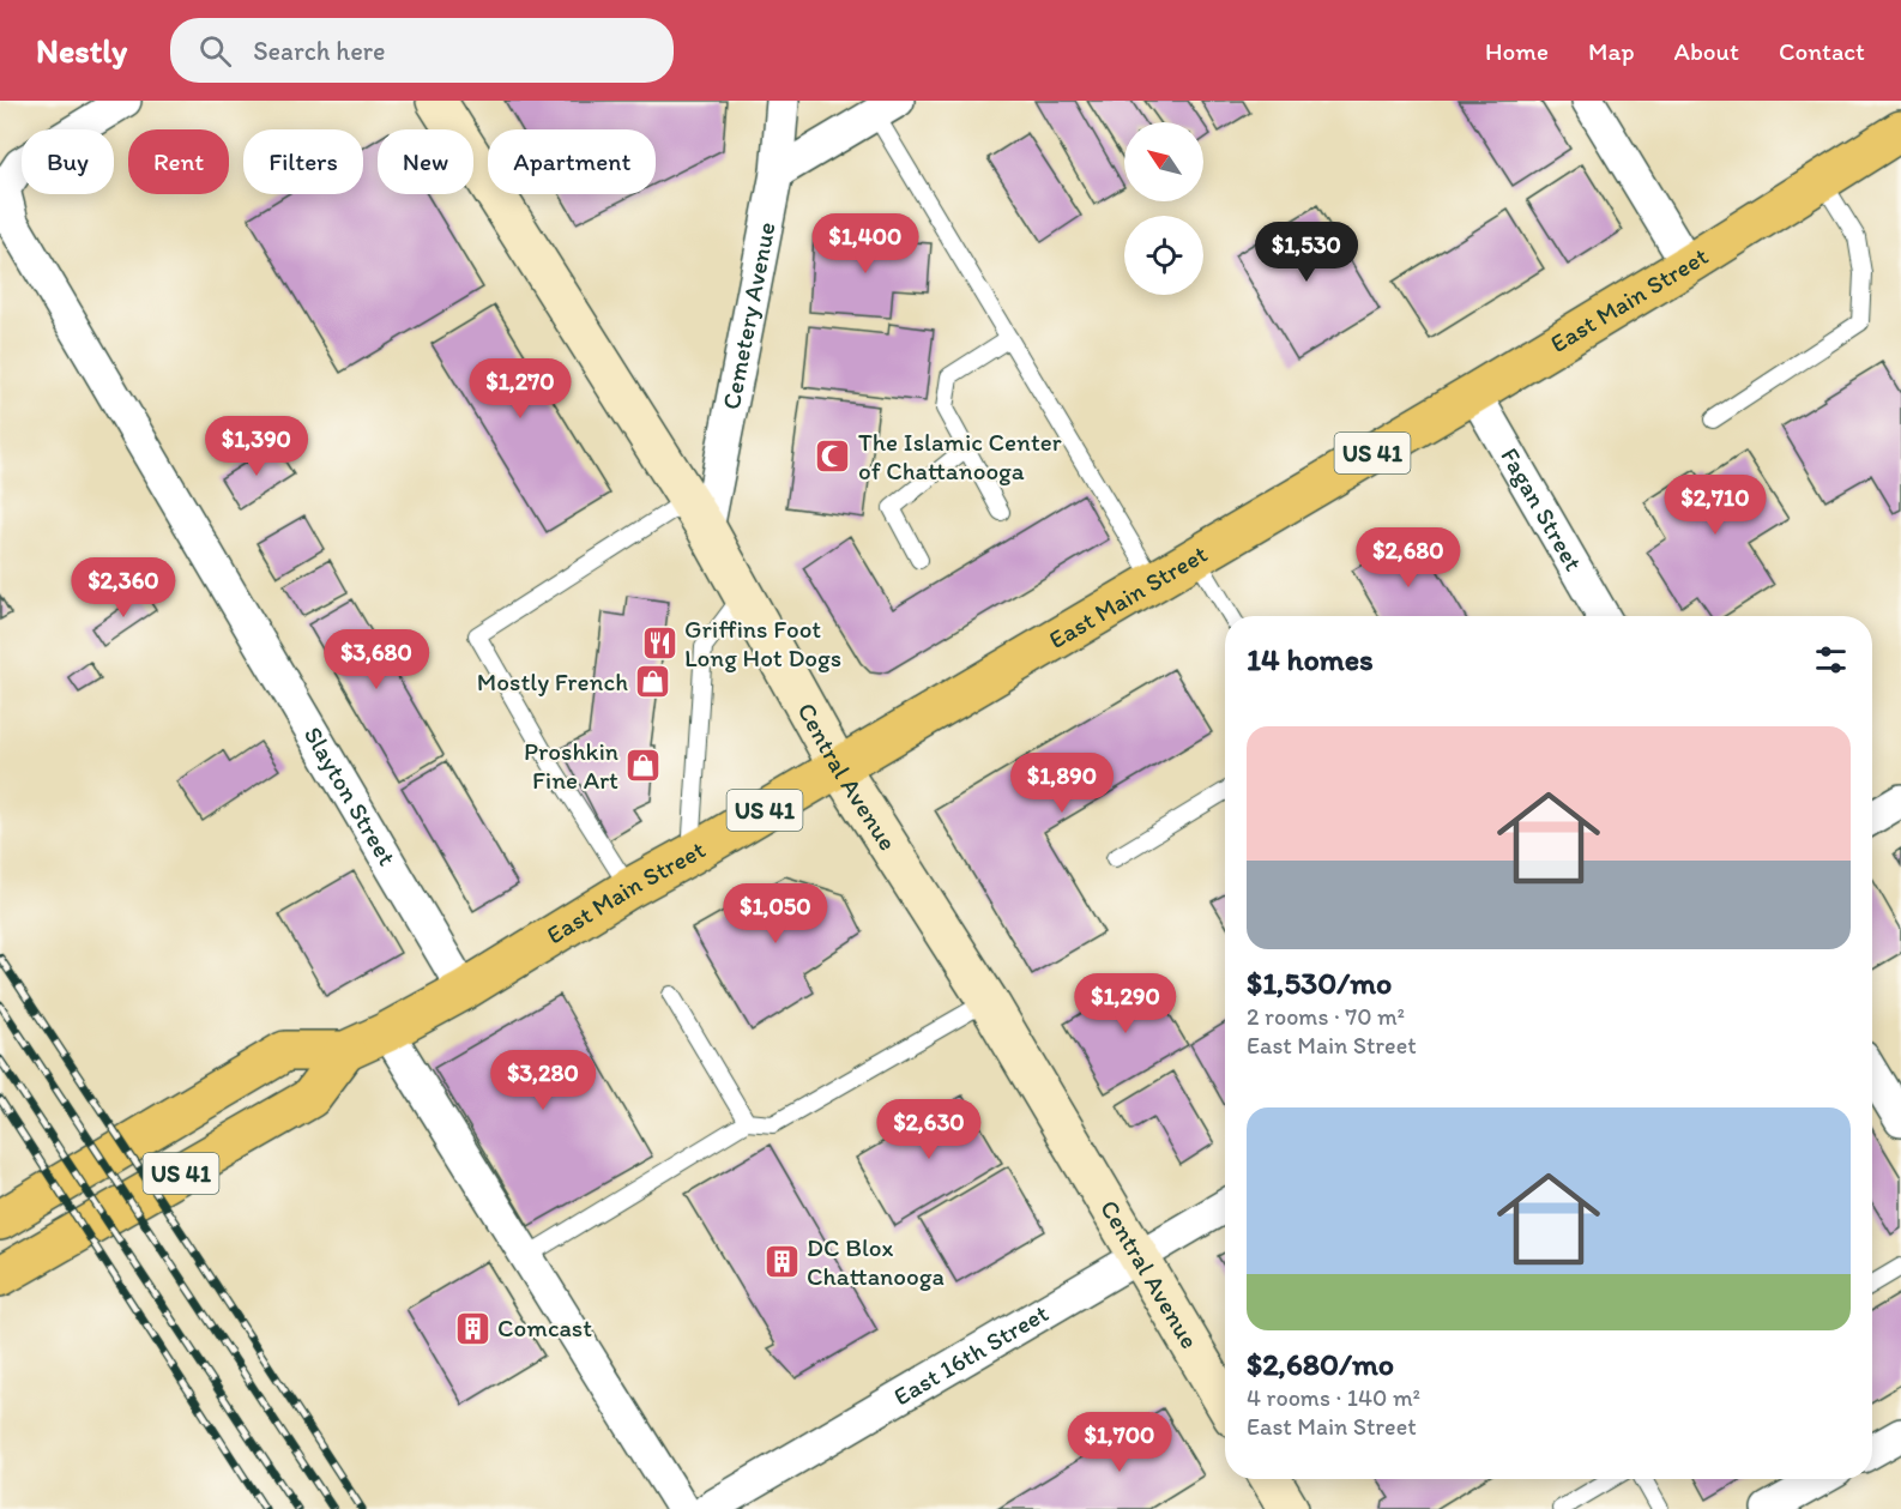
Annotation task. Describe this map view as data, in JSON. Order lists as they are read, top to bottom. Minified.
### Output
{"streets":{"main road":["East Main Street","US 41","Central Avenue"],"street":["Cemetery Avenue","Fagan Street","Slayton Street","East 16th Street"]},"crossings":[["East Main Street","Fagan Street"],["East Main Street","Central Avenue"],["East Main Street","Slayton Street"],["Cemetery Avenue","Central Avenue"],["Central Avenue","East 16th Street"]],"places":{"mosque":["The Islamic Center of Chattanooga"],"restaurant":["Griffins Foot Long Hot Dogs"],"shop":["Mostly French","Proshkin Fine Art"],"building":["DC Blox Chattanooga","Comcast"]},"north":"top left","page":{"header":"Nestly","search":"Search here","nav":["Home","Map","About","Contact"],"chip":["Buy","Rent","Filters","New","Apartment"],"price":["$1,400","$1,530","$1,270","$1,390","$2,710","$2,680","$2,360","$3,680","$1,890","$1,050","$1,290","$3,280","$2,630","$1,700"],"heading":"14 homes","list":[{"name":"$1,530/mo","note":"2 rooms · 70 m² · East Main Street"},{"name":"$2,680/mo","note":"4 rooms · 140 m² · East Main Street"}]}}
